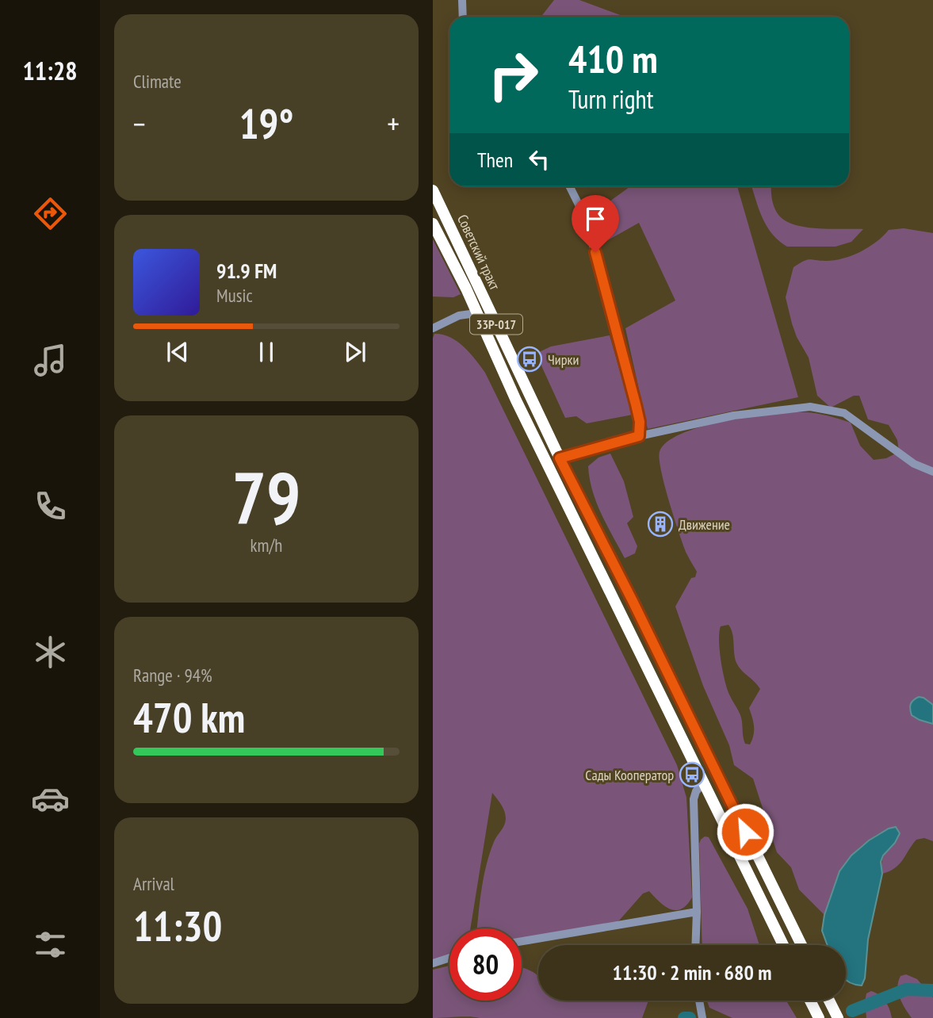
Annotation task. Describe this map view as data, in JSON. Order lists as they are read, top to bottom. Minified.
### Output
{"streets":{"highway":["Советский тракт","33Р-017"]},"places":{"bus stop":["Чирки","Сады Кооператор"],"building":["Движение"]},"page":{"tabs":"11:28","tile":["Climate",["79","km/h"],["Range · 94%","470 km"],["Arrival","11:30"]],"turn":["410 m","Turn right"],"heat":["−","19°","+"],"then":"Then","song":["91.9 FM","Music"],"limit":"80","trip":"11:30 · 2 min · 680 m"}}
